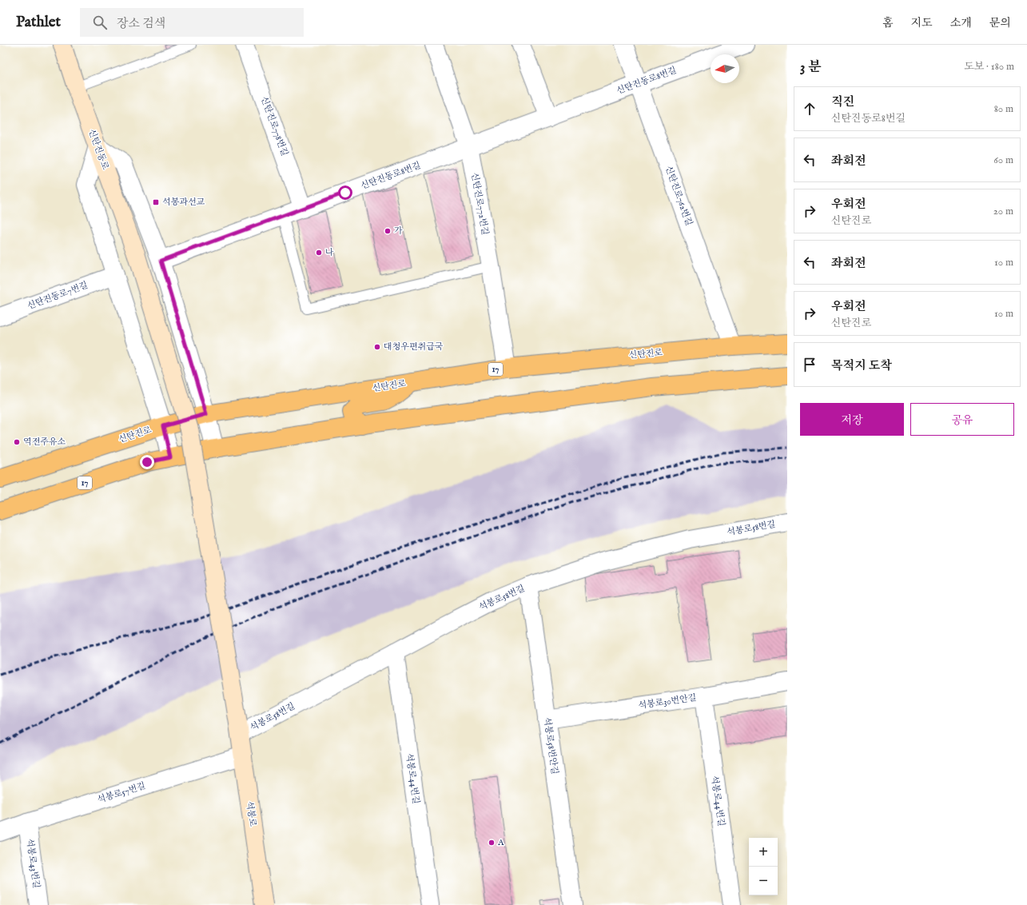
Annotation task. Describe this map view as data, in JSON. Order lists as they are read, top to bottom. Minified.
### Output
{"streets":{"main road":["신탄진동로","신탄진로","17","석봉로"],"street":["신탄진동로8번길","신탄진로778번길","신탄진로762번길","신탄진로772번길","신탄진동로7번길","석봉로58번길","석봉로30번안길","석봉로58번안길","석봉로44번길","석봉로57번길","석봉로43번길"]},"crossings":[["신탄진동로8번길","신탄진로778번길"],["신탄진동로8번길","신탄진로762번길"],["신탄진동로8번길","신탄진로772번길"],["신탄진동로","석봉로58번길"],["신탄진동로","석봉로"],["신탄진로762번길","신탄진로"],["신탄진로772번길","신탄진로"],["석봉로58번길","석봉로58번안길"],["석봉로58번길","석봉로44번길"],["석봉로58번길","석봉로"],["석봉로30번안길","석봉로58번안길"],["석봉로30번안길","석봉로44번길"],["석봉로57번길","석봉로"],["석봉로57번길","석봉로43번길"]],"places":{"transit":["석봉과선교"],"other":["가","나","대청우편취급국","역전주유소","A"]},"north":"left","page":{"header":"Pathlet","search":"장소 검색","nav":["홈","지도","소개","문의"],"heading":["3 분","도보 · 180 m"],"list":[["직진","신탄진동로8번길","80 m"],["좌회전","60 m"],["우회전","신탄진로","20 m"],["좌회전","10 m"],["우회전","신탄진로","10 m"],"목적지 도착"],"buttons":["저장","공유"],"map_buttons":["+","−"]}}
